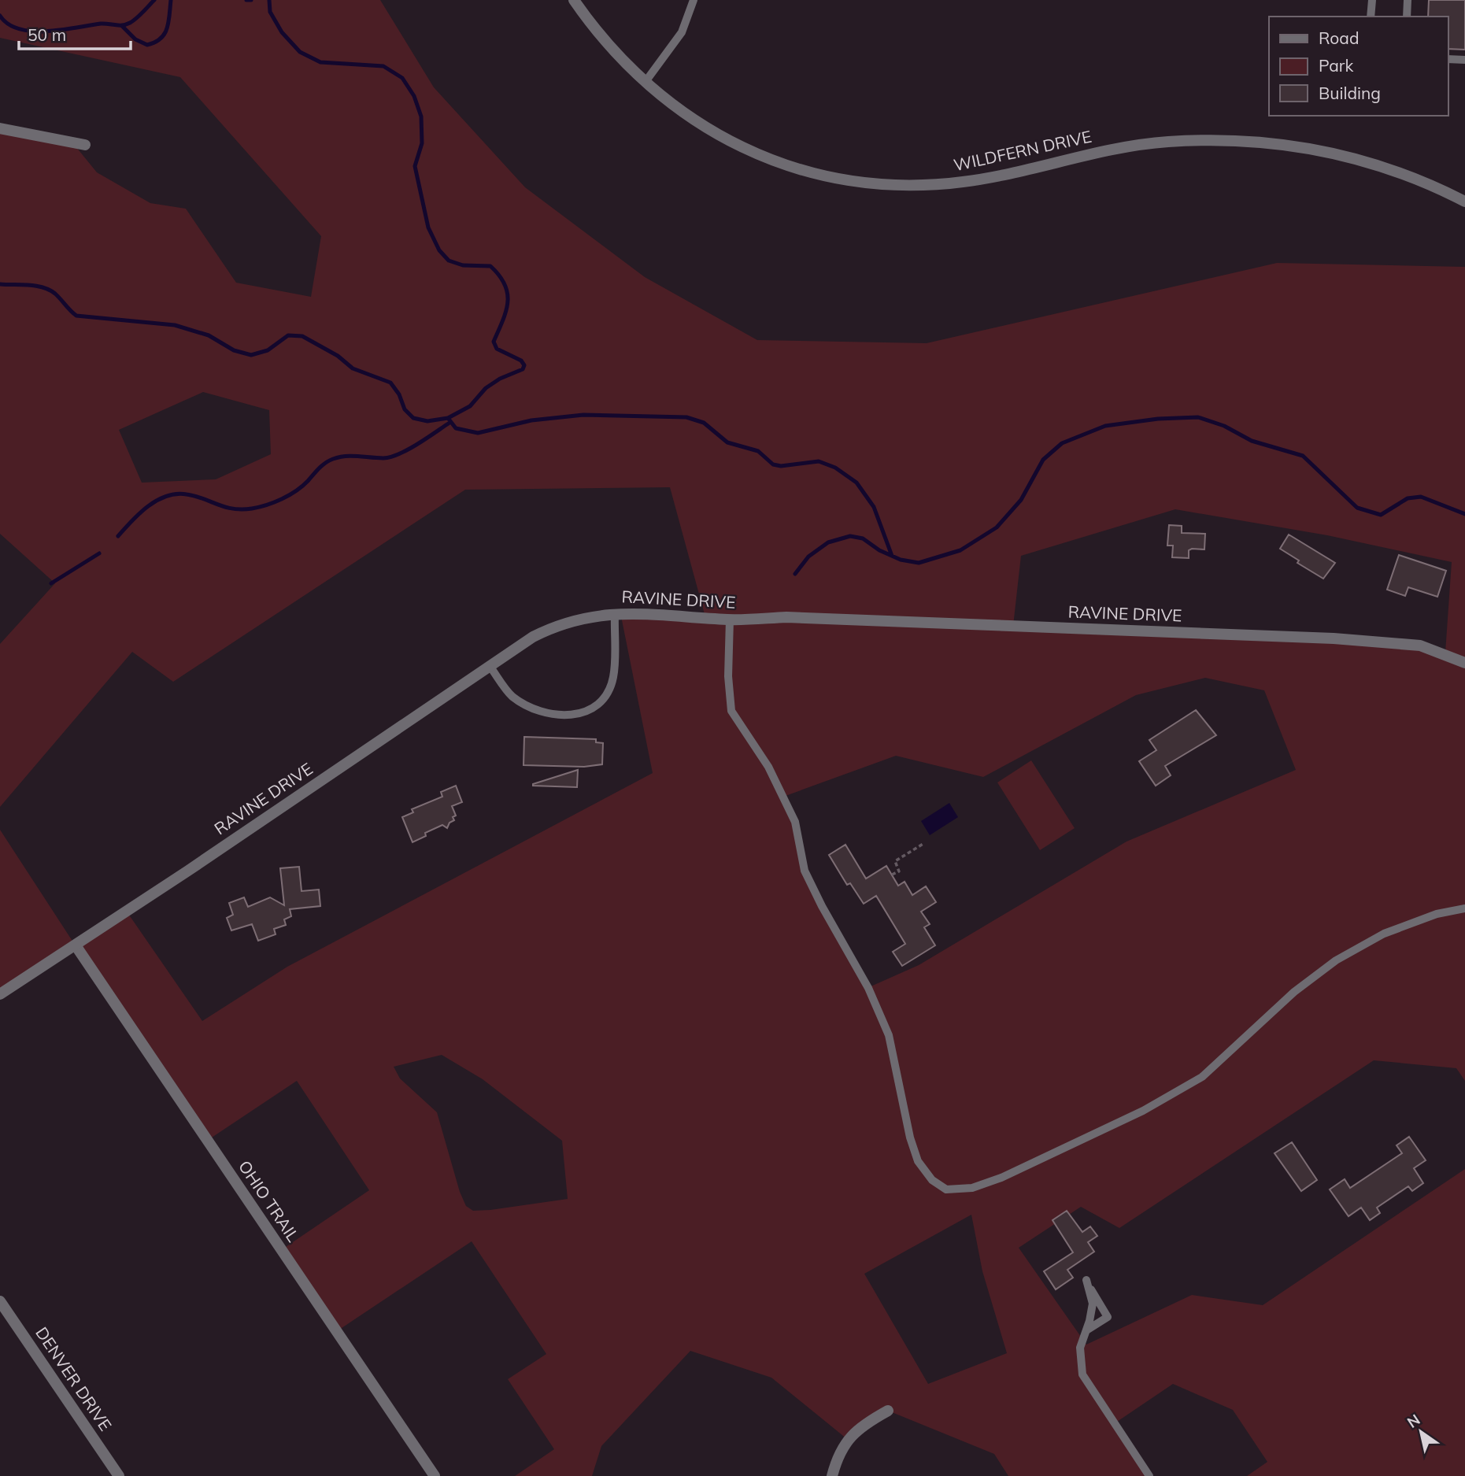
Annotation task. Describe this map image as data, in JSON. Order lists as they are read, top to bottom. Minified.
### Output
{"streets":{"street":["WILDFERN DRIVE","RAVINE DRIVE","OHIO TRAIL","DENVER DRIVE"]},"crossings":[["RAVINE DRIVE","OHIO TRAIL"]],"legend":["Road","Park","Building"],"scale_bar":"50 m","north":"top left"}
